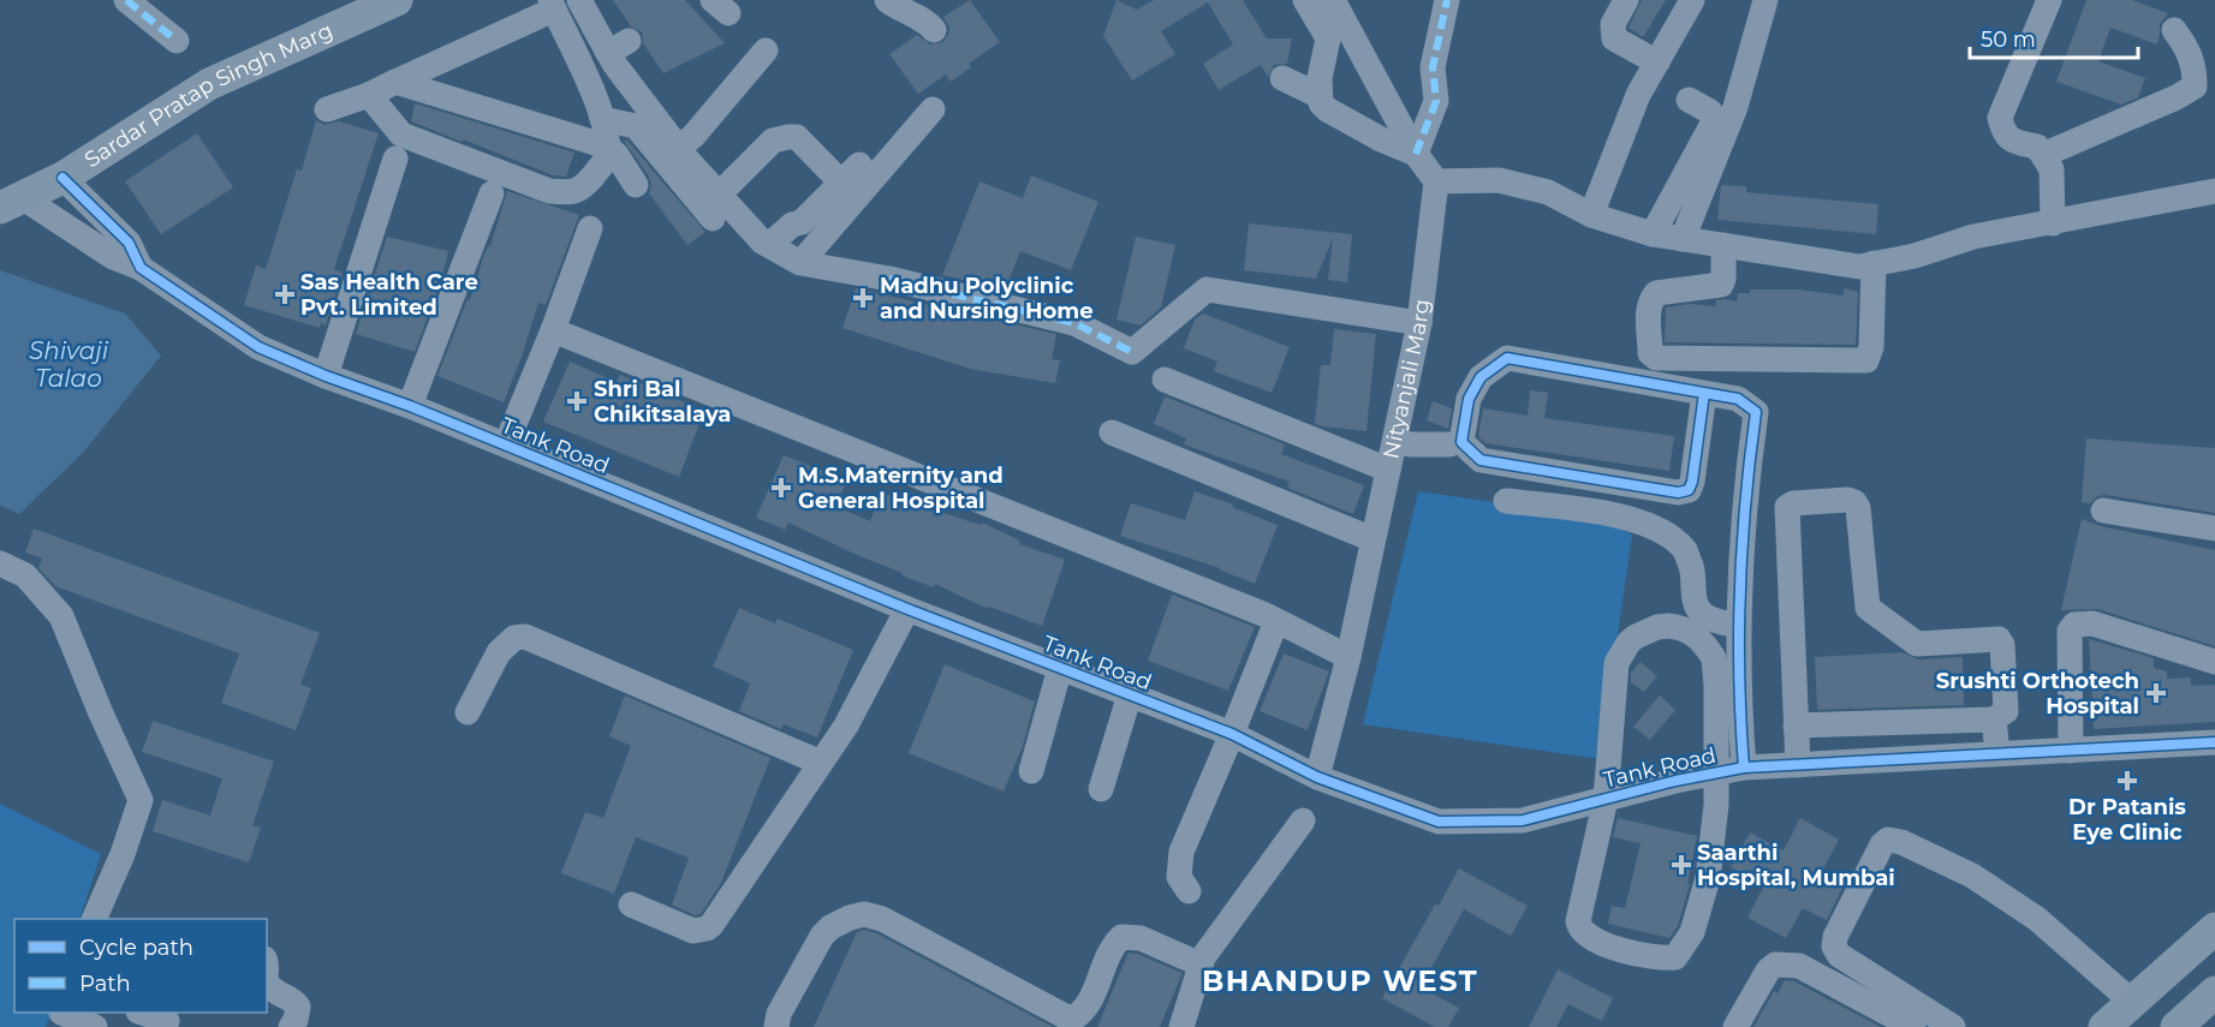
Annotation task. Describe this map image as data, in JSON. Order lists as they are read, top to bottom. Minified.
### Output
{"streets":{"main road":["Sardar Pratap Singh Marg"],"street":["Nityanjali Marg","Tank Road"]},"crossings":[["Sardar Pratap Singh Marg","Tank Road"],["Nityanjali Marg","Tank Road"]],"districts":["BHANDUP WEST"],"water":["Shivaji Talao"],"places":{"health":["Sas Health Care Pvt. Limited","Madhu Polyclinic and Nursing Home","Shri Bal Chikitsalaya","M.S.Maternity and General Hospital","Srushti Orthotech Hospital","Dr Patanis Eye Clinic","Saarthi Hospital, Mumbai"]},"legend":["Cycle path","Path"],"scale_bar":"50 m"}
